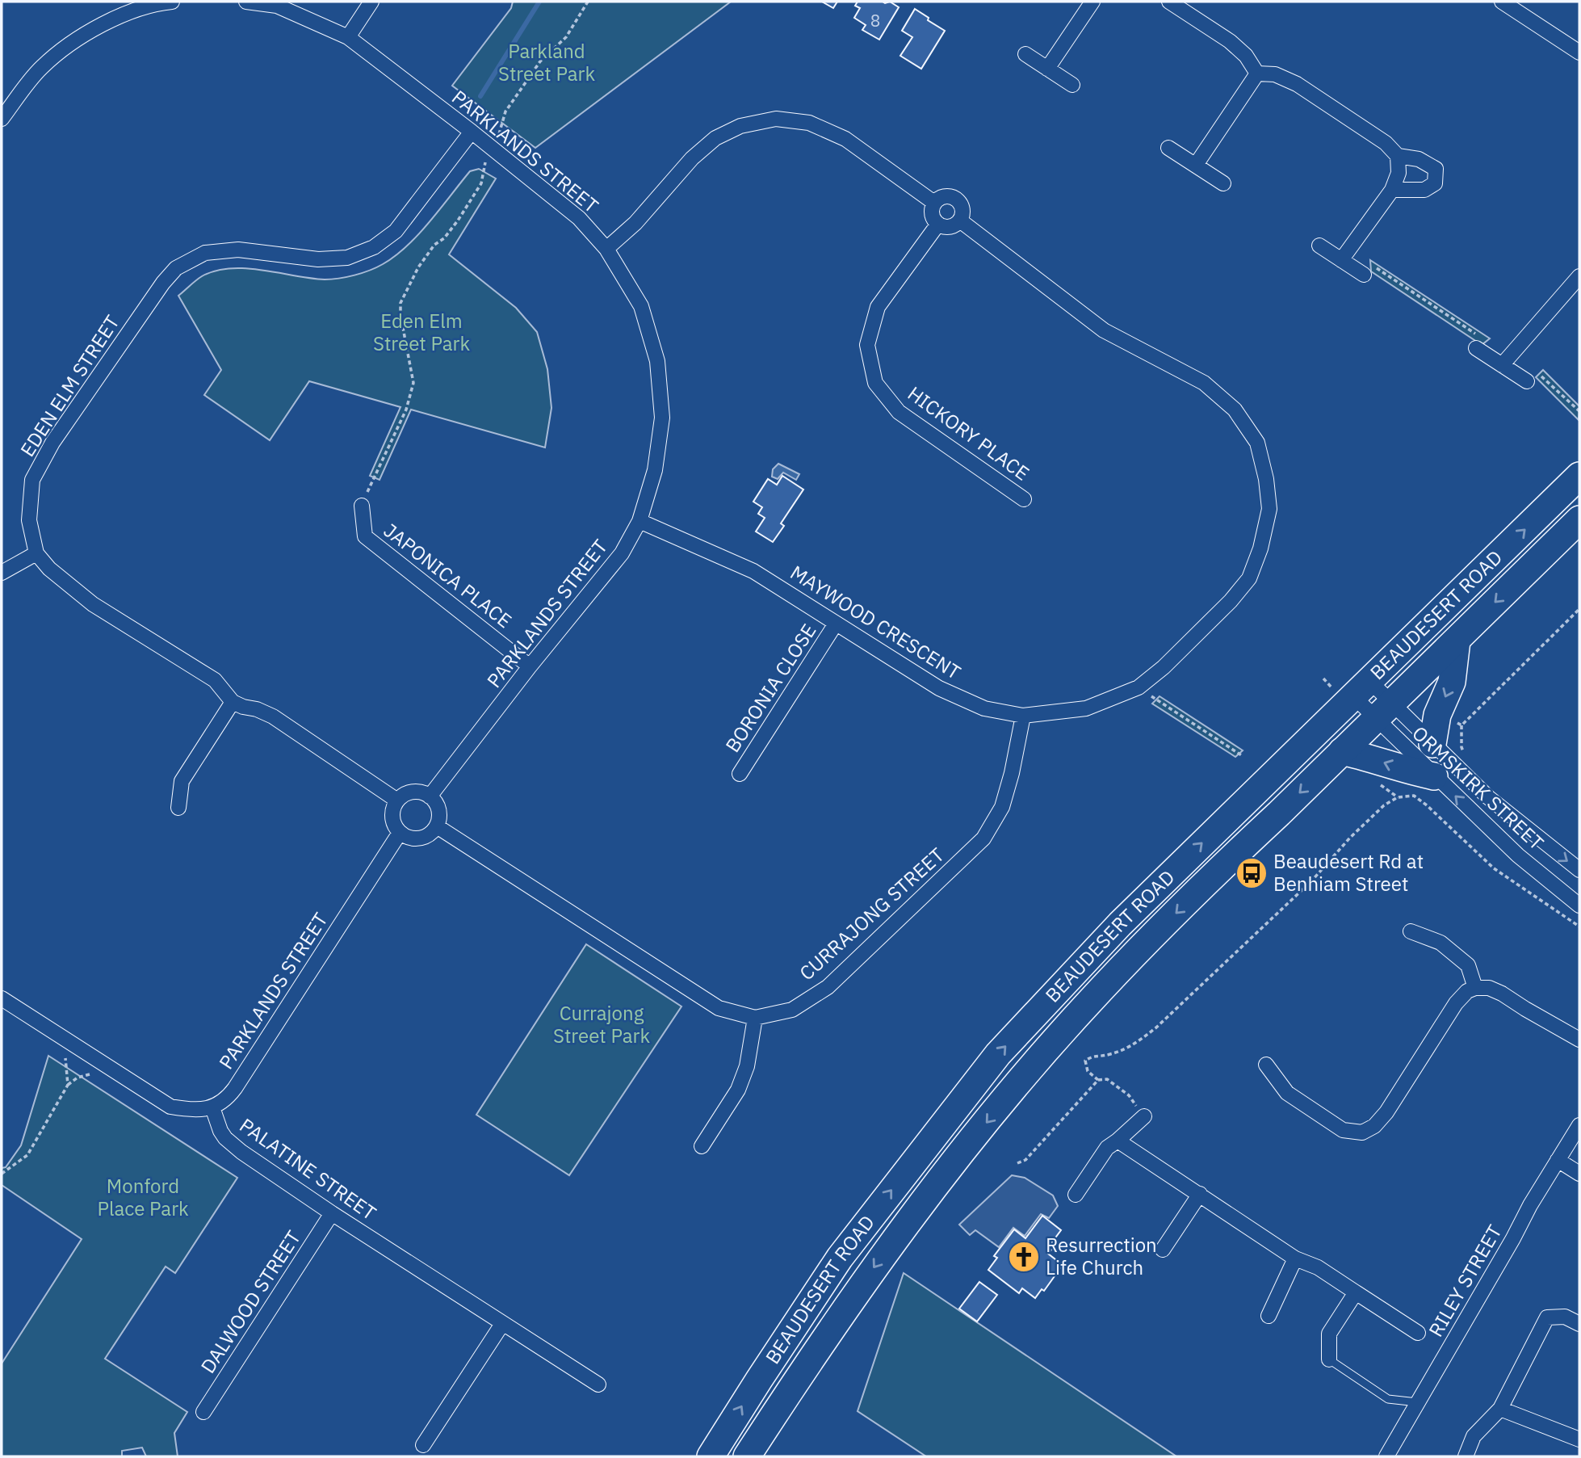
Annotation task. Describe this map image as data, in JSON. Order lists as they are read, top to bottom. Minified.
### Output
{"streets":{"highway":["BEAUDESERT ROAD"],"street":["PARKLANDS STREET","EDEN ELM STREET","HICKORY PLACE","JAPONICA PLACE","MAYWOOD CRESCENT","BORONIA CLOSE","ORMSKIRK STREET","CURRAJONG STREET","PALATINE STREET","RILEY STREET","DALWOOD STREET"]},"crossings":[["PARKLANDS STREET","EDEN ELM STREET"],["PARKLANDS STREET","JAPONICA PLACE"],["PARKLANDS STREET","MAYWOOD CRESCENT"],["PARKLANDS STREET","CURRAJONG STREET"],["PARKLANDS STREET","PALATINE STREET"],["HICKORY PLACE","MAYWOOD CRESCENT"],["BEAUDESERT ROAD","ORMSKIRK STREET"],["MAYWOOD CRESCENT","BORONIA CLOSE"],["MAYWOOD CRESCENT","CURRAJONG STREET"],["PALATINE STREET","DALWOOD STREET"]],"parks":["Parkland Street Park","Eden Elm Street Park","Currajong Street Park","Monford Place Park"],"places":{"bus stop":["Beaudesert Rd at Benhiam Street"],"church":["Resurrection Life Church"]},"house_numbers":["8"]}
